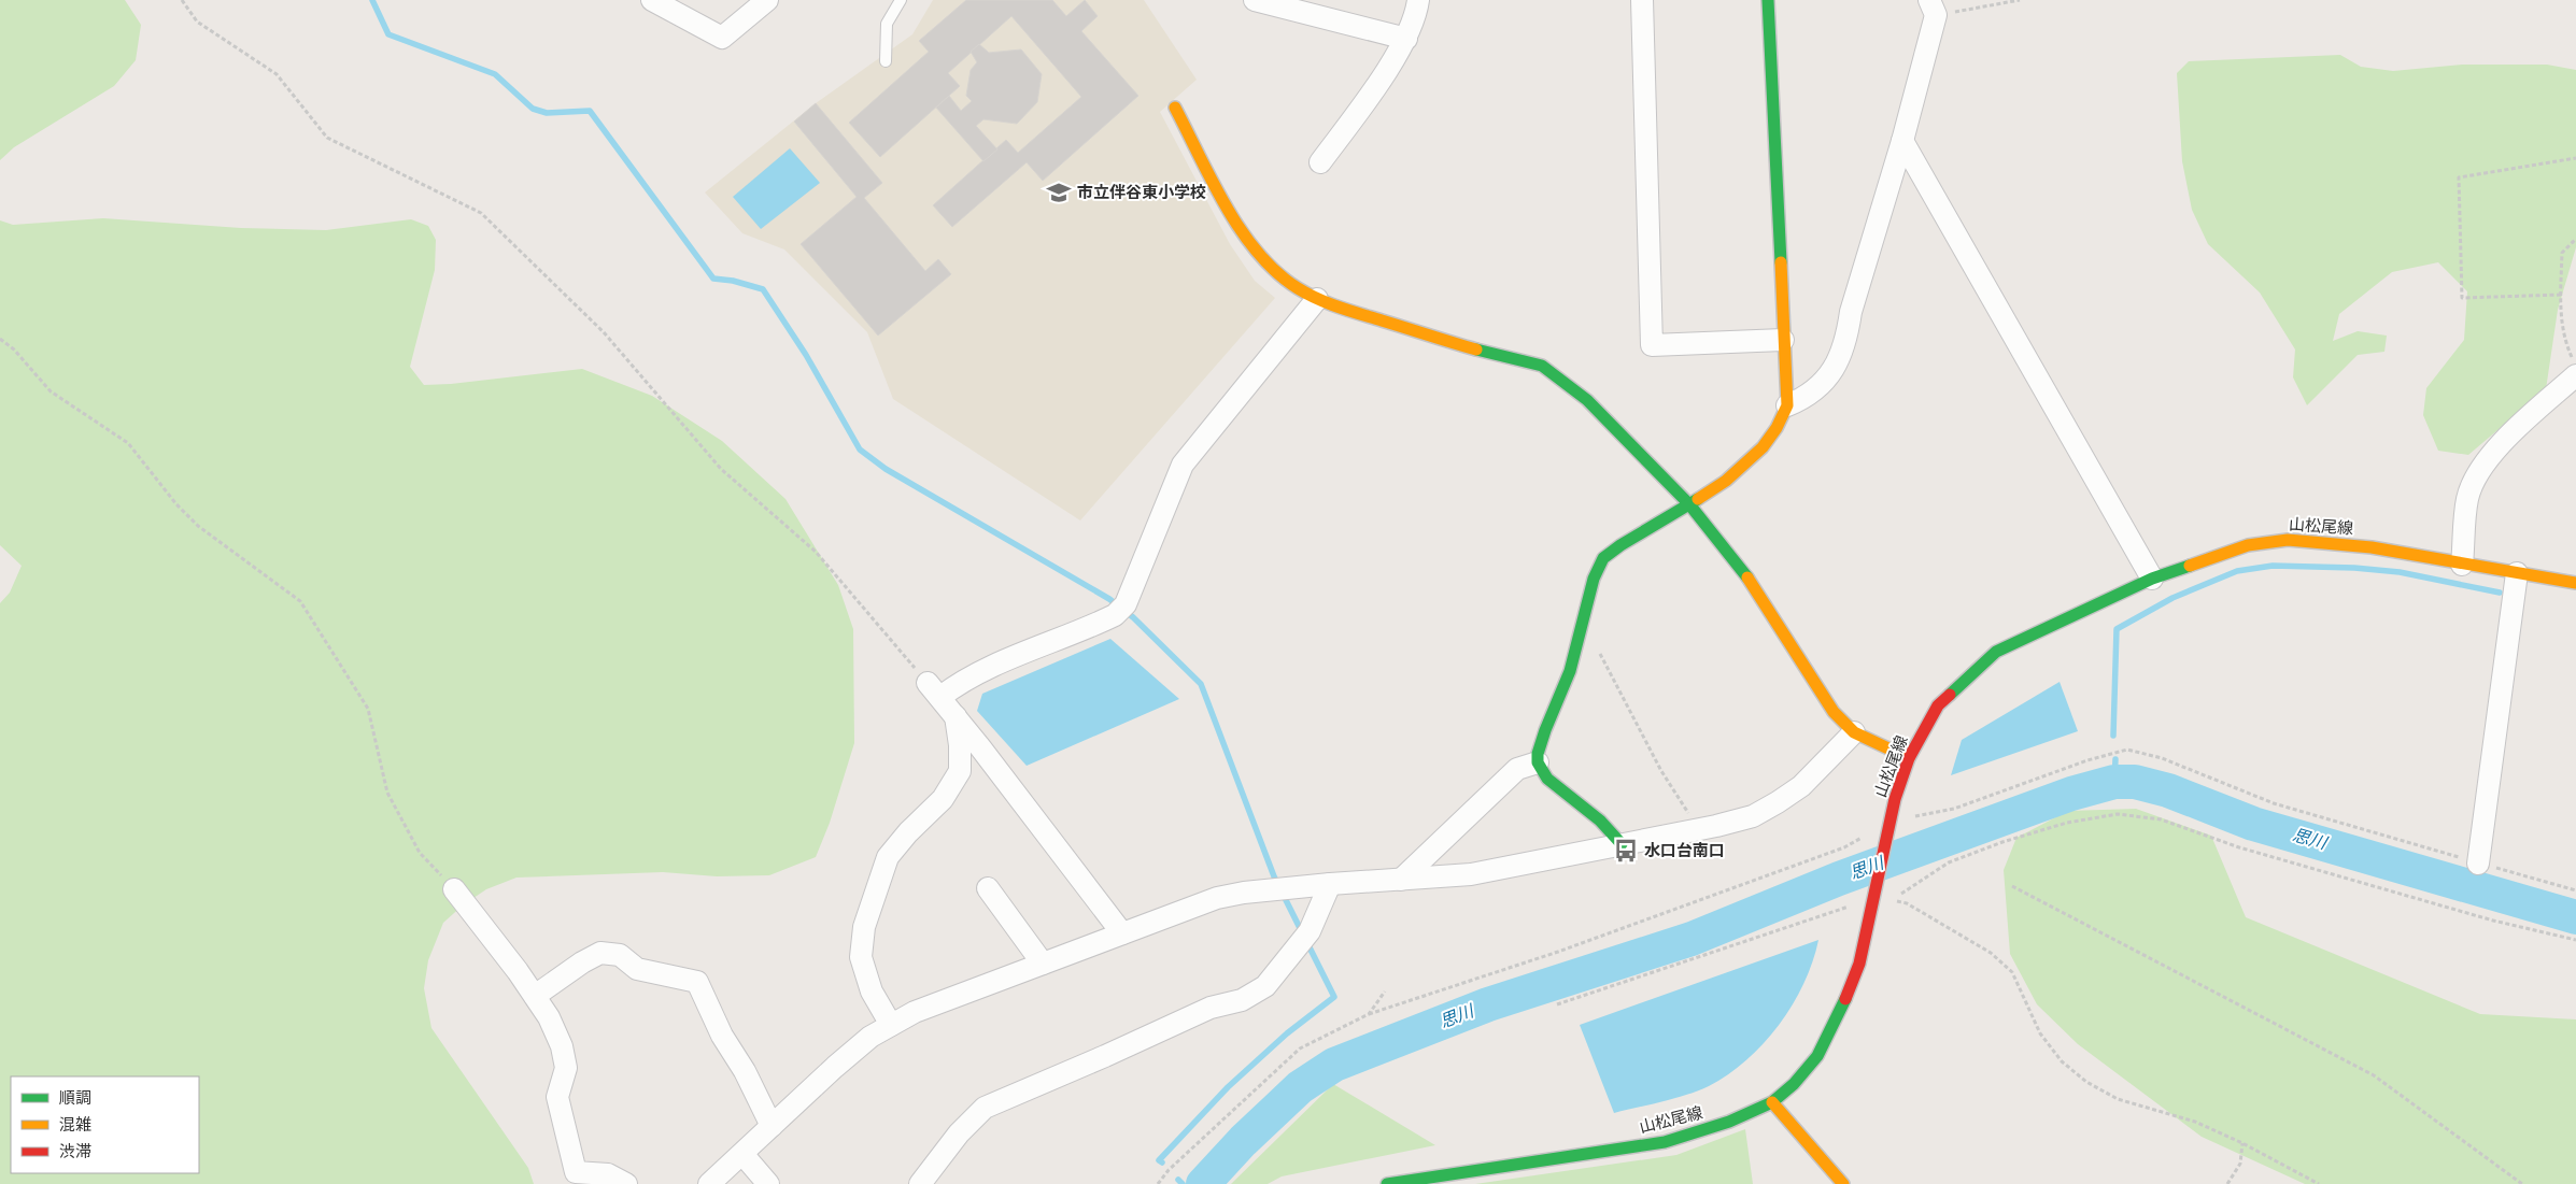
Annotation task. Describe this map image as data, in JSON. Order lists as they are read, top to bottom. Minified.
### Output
{"streets":{"street":["山松尾線"]},"water":["思川"],"places":{"school or university":["市立伴谷東小学校"],"bus stop":["水口台南口"]},"legend":["順調","混雑","渋滞"]}
